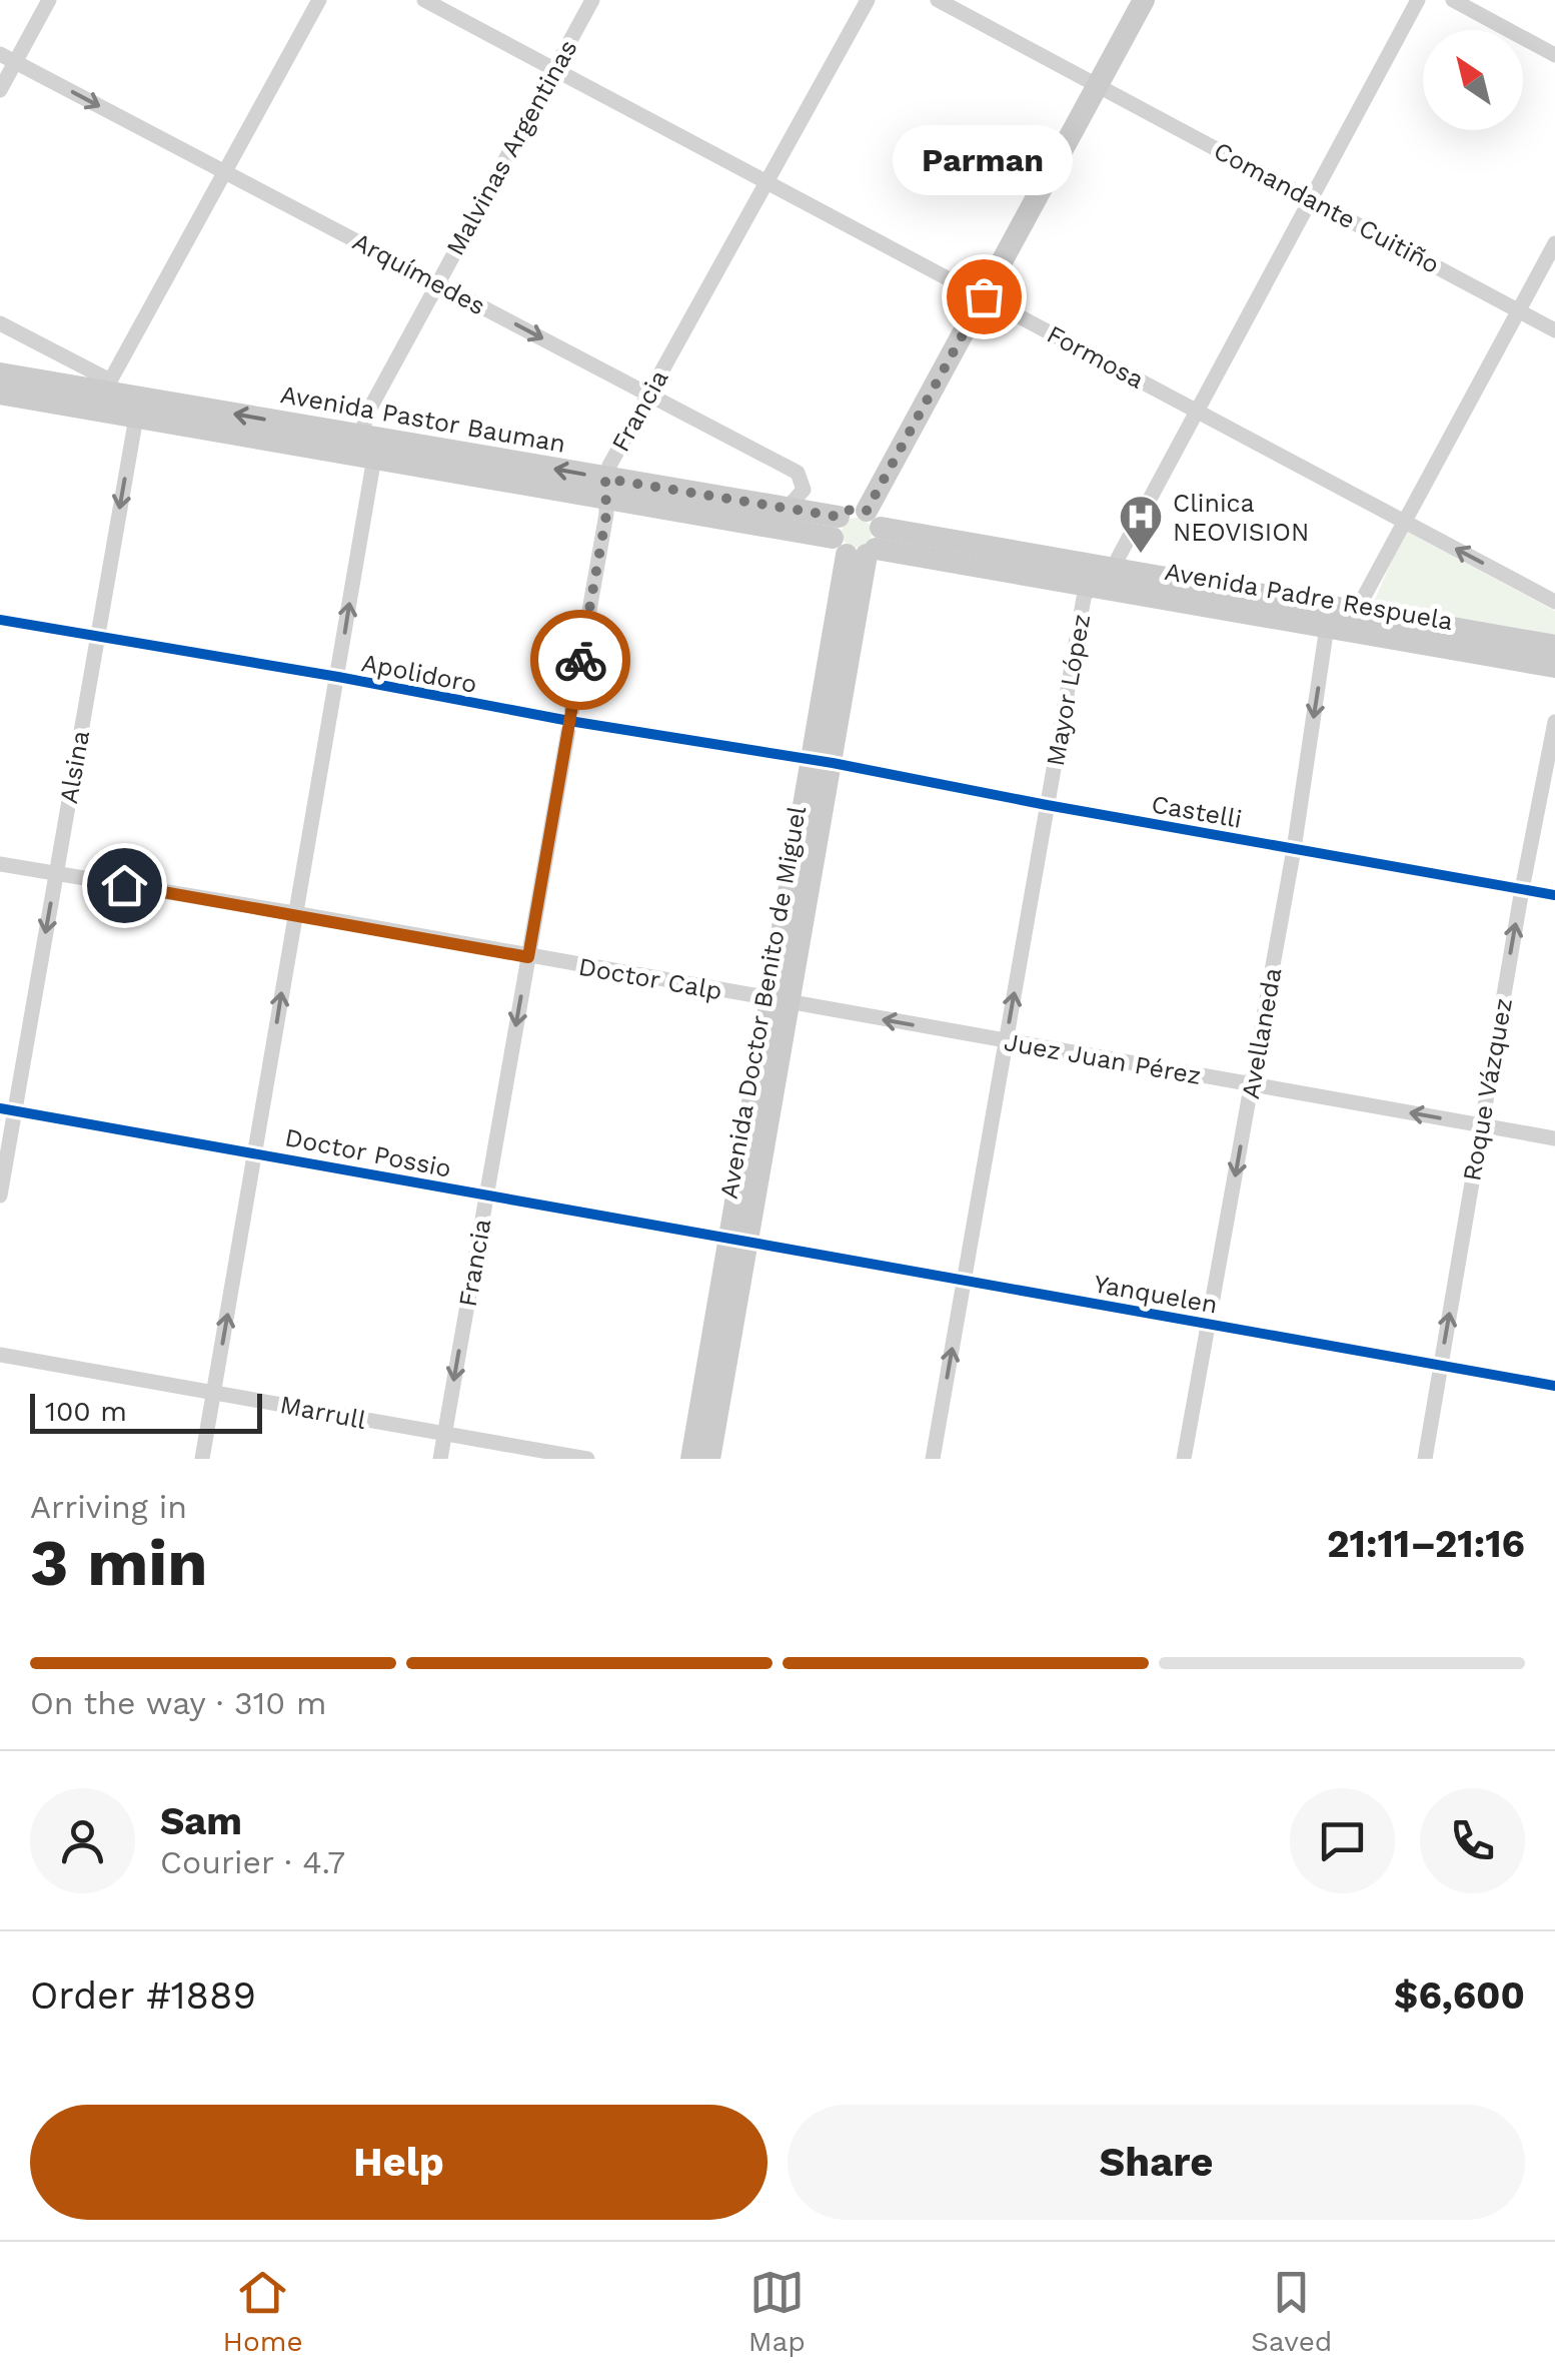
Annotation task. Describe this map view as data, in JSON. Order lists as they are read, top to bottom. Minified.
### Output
{"streets":{"main road":["Avenida Pastor Bauman","Avenida Padre Respuela","Avenida Doctor Benito de Miguel"],"street":["Malvinas Argentinas","Comandante Cuitiño","Arquímedes","Formosa","Francia","Apolidoro","Mayor López","Alsina","Castelli","Doctor Calp","Avellaneda","Juez Juan Pérez","Roque Vázquez","Doctor Possio","Yanquelen","Marrull"]},"crossings":[["Malvinas Argentinas","Arquímedes"],["Malvinas Argentinas","Formosa"],["Malvinas Argentinas","Avenida Pastor Bauman"],["Malvinas Argentinas","Apolidoro"],["Malvinas Argentinas","Doctor Calp"],["Malvinas Argentinas","Doctor Possio"],["Malvinas Argentinas","Marrull"],["Comandante Cuitiño","Mayor López"],["Comandante Cuitiño","Avenida Doctor Benito de Miguel"],["Arquímedes","Francia"],["Arquímedes","Avenida Pastor Bauman"],["Formosa","Francia"],["Formosa","Mayor López"],["Formosa","Avenida Doctor Benito de Miguel"],["Francia","Avenida Pastor Bauman"],["Francia","Apolidoro"],["Francia","Doctor Calp"],["Francia","Doctor Possio"],["Francia","Marrull"],["Avenida Pastor Bauman","Avenida Padre Respuela"],["Avenida Pastor Bauman","Alsina"],["Avenida Pastor Bauman","Avenida Doctor Benito de Miguel"],["Avenida Padre Respuela","Mayor López"],["Avenida Padre Respuela","Avenida Doctor Benito de Miguel"],["Avenida Padre Respuela","Avellaneda"],["Apolidoro","Alsina"],["Apolidoro","Castelli"],["Apolidoro","Avenida Doctor Benito de Miguel"],["Mayor López","Castelli"],["Mayor López","Juez Juan Pérez"],["Mayor López","Yanquelen"],["Alsina","Doctor Calp"],["Alsina","Doctor Possio"],["Castelli","Avenida Doctor Benito de Miguel"],["Castelli","Avellaneda"],["Castelli","Roque Vázquez"],["Doctor Calp","Avenida Doctor Benito de Miguel"],["Doctor Calp","Juez Juan Pérez"],["Avenida Doctor Benito de Miguel","Juez Juan Pérez"],["Avenida Doctor Benito de Miguel","Doctor Possio"],["Avenida Doctor Benito de Miguel","Yanquelen"],["Avellaneda","Juez Juan Pérez"],["Avellaneda","Yanquelen"],["Juez Juan Pérez","Roque Vázquez"],["Roque Vázquez","Yanquelen"],["Doctor Possio","Yanquelen"]],"one_way":["Malvinas Argentinas","Arquímedes","Alsina","Avellaneda","Juez Juan Pérez","Roque Vázquez"],"places":{"other":["Parman"],"hospital":["Clinica NEOVISION"]},"scale_bar":"100 m","north":"top left","page":{"bubble":"Parman","scale":"100 m","heading":["3 min","Arriving in","21:11–21:16"],"panel":["Sam","Courier · 4.7","Order #1889","$6,600"],"bar":"On the way · 310 m","buttons":["Help","Share"],"tabs":["Home","Map","Saved"]}}
